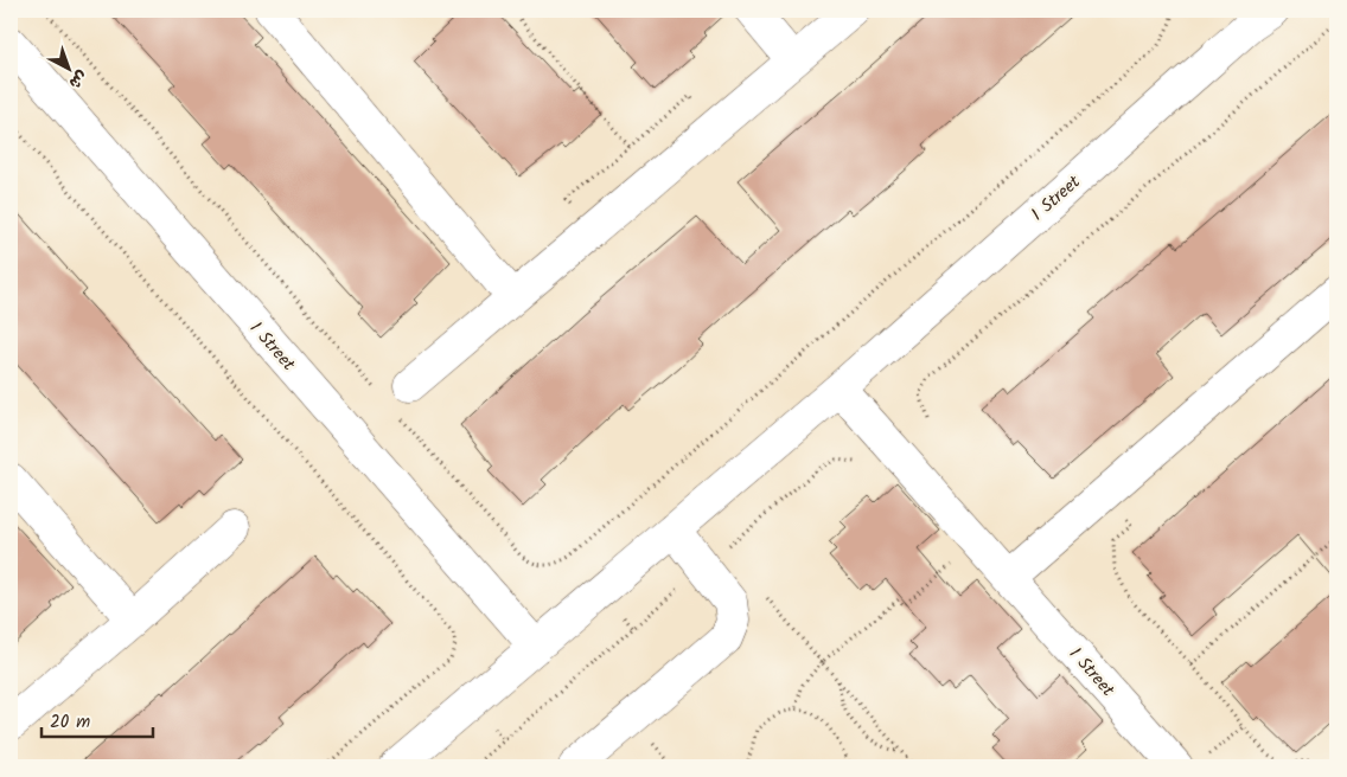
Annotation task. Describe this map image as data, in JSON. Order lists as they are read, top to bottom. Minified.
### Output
{"streets":{"street":["1 Street"]},"scale_bar":"20 m","north":"bottom right"}
